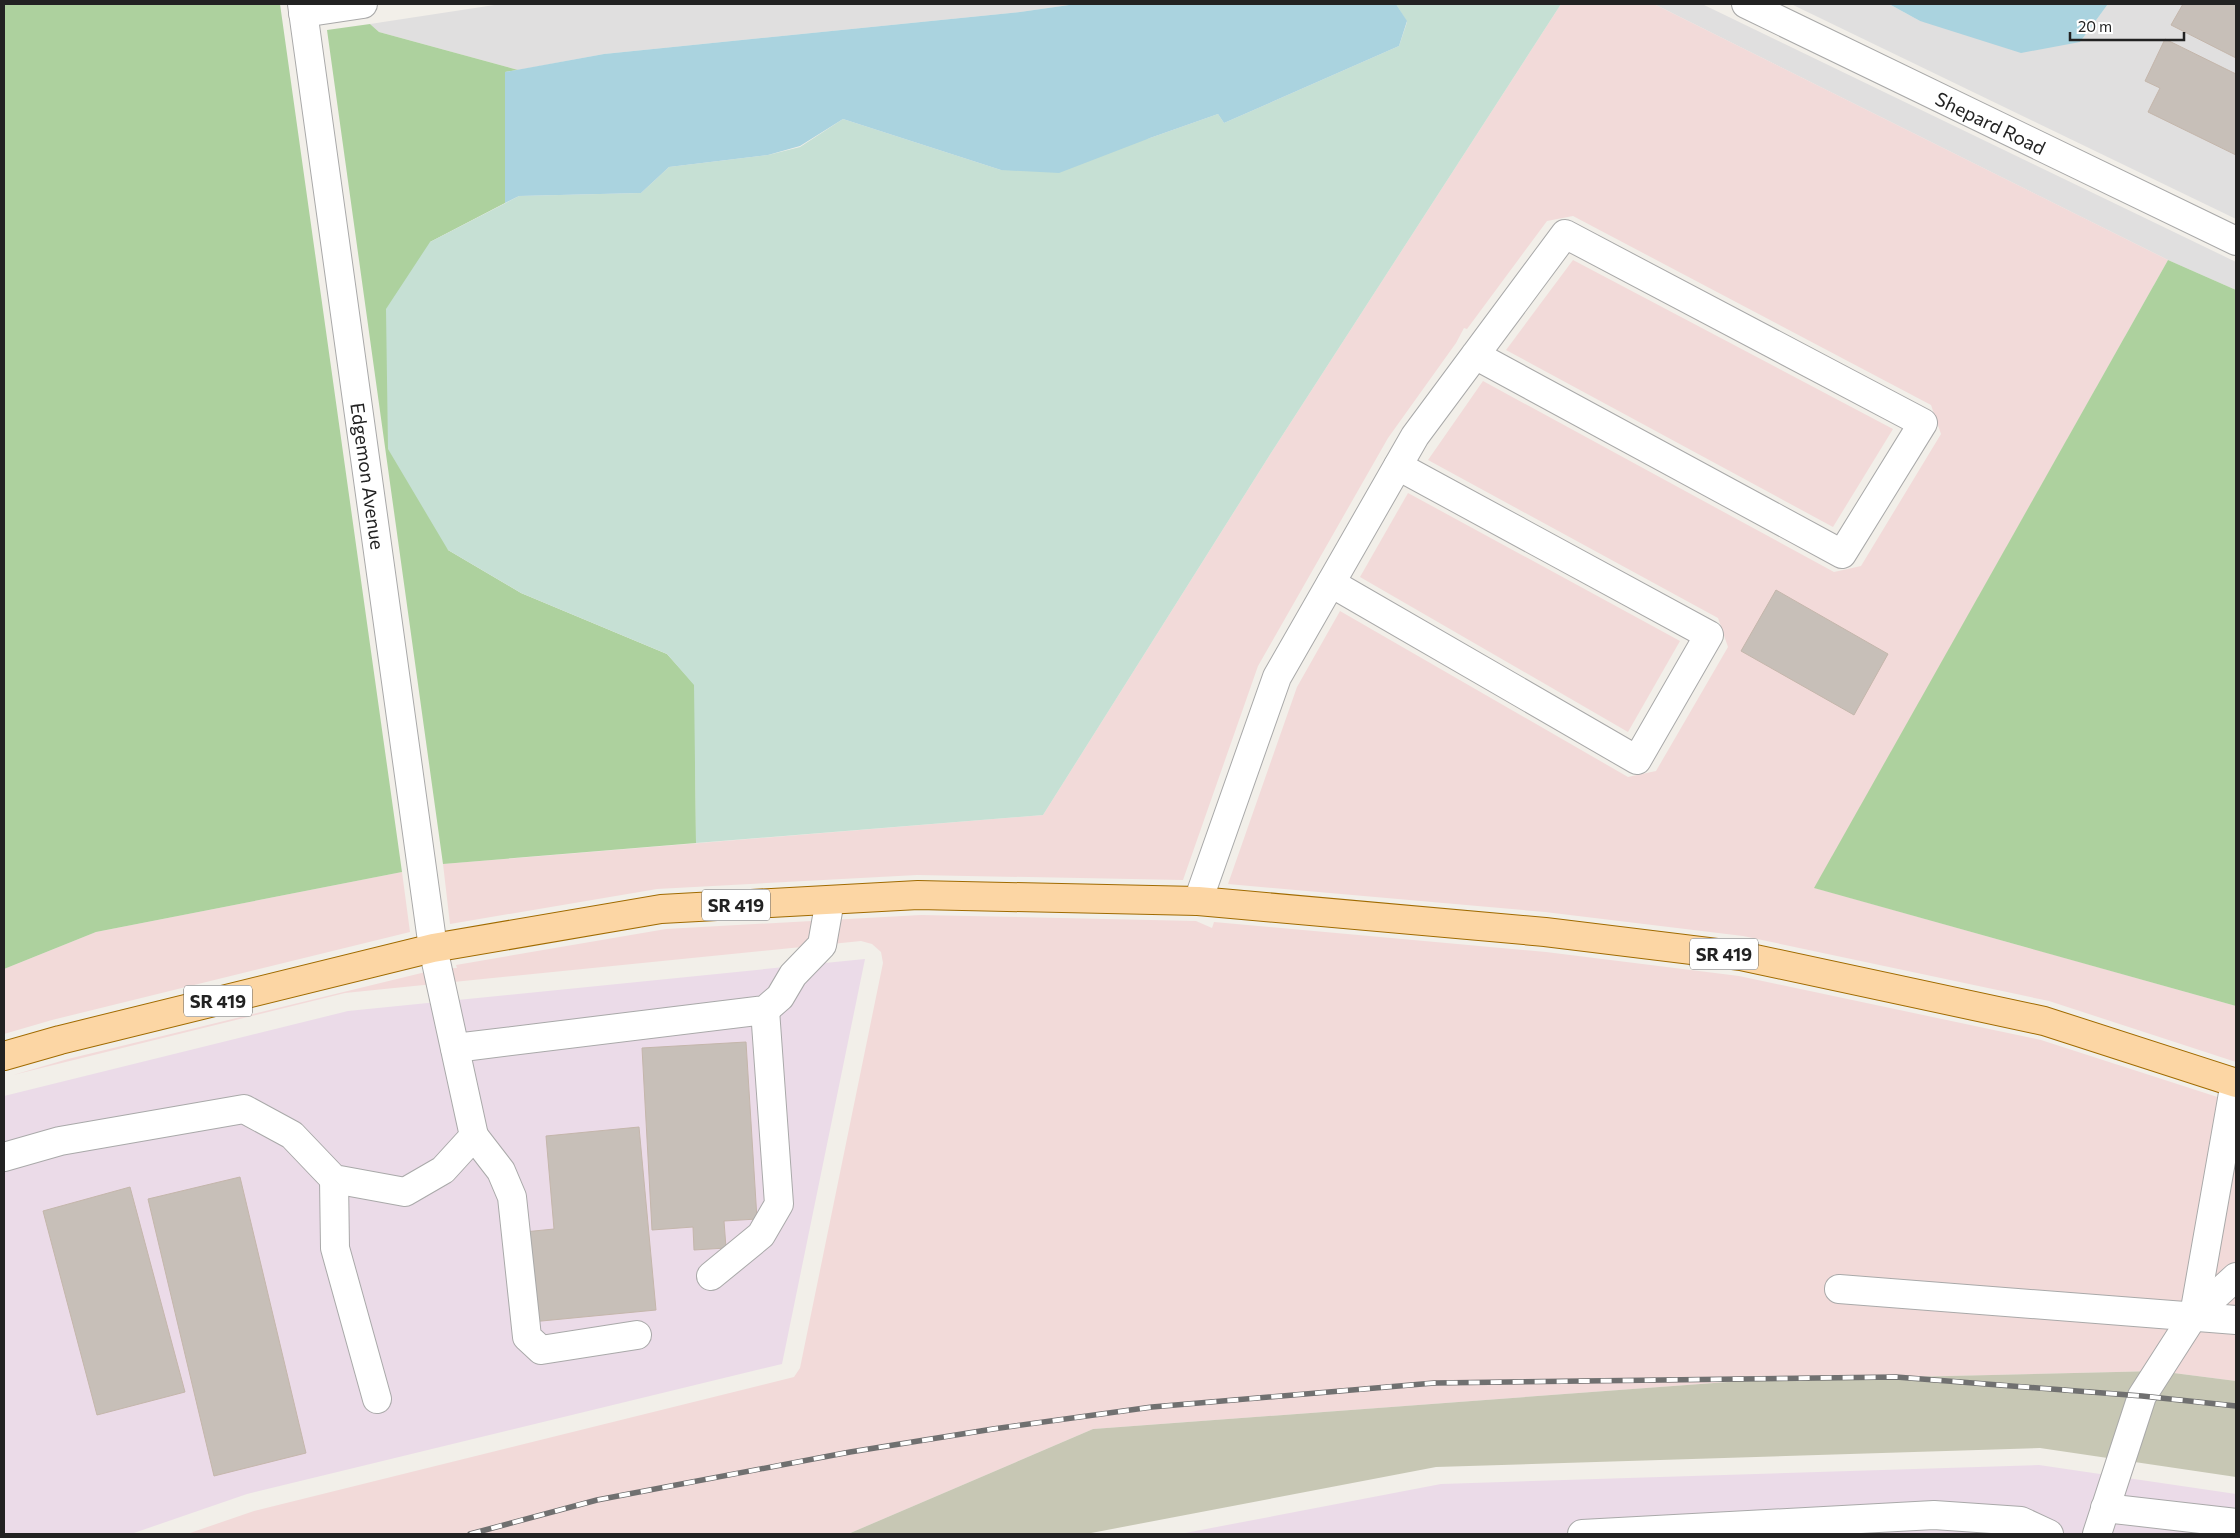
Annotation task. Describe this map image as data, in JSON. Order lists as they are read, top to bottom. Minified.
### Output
{"streets":{"main road":["SR 419"],"street":["Shepard Road","Edgemon Avenue"]},"crossings":[["Edgemon Avenue","SR 419"]],"scale_bar":"20 m"}
